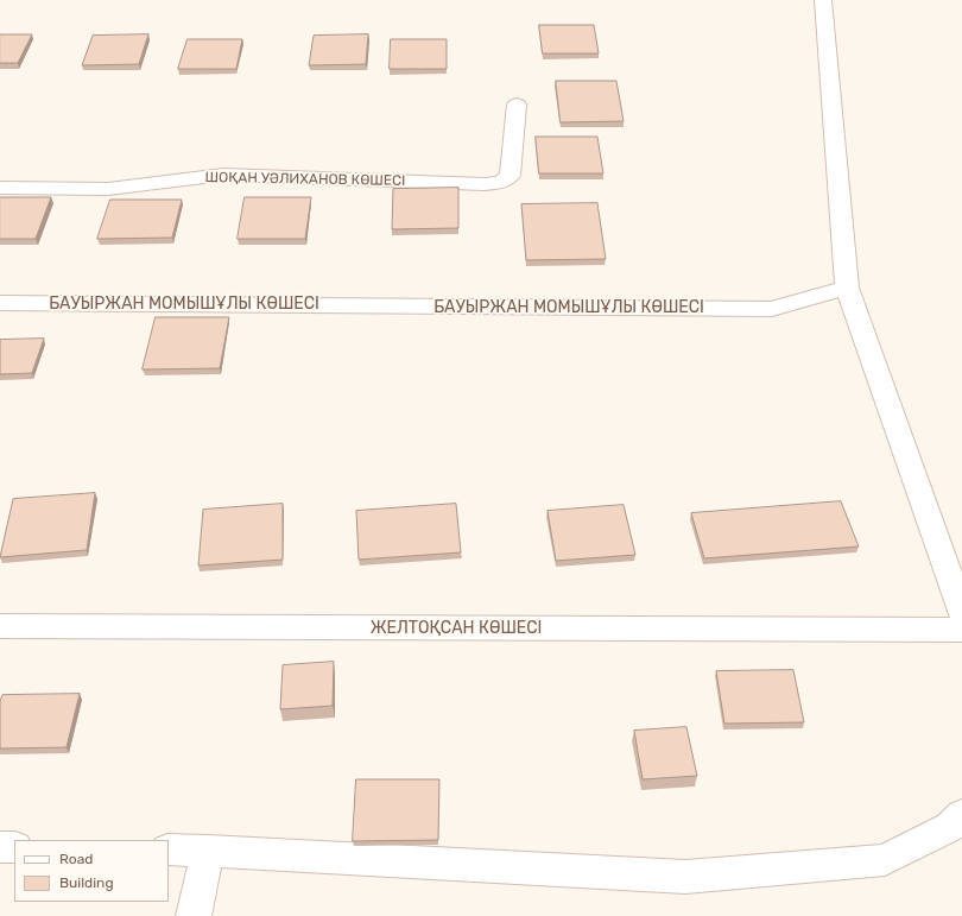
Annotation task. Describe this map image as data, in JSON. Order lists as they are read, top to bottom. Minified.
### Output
{"streets":{"street":["ШОҚАН УӘЛИХАНОВ КӨШЕСІ","БАУЫРЖАН МОМЫШҰЛЫ КӨШЕСІ","ЖЕЛТОҚСАН КӨШЕСІ"]},"legend":["Road","Building"]}
